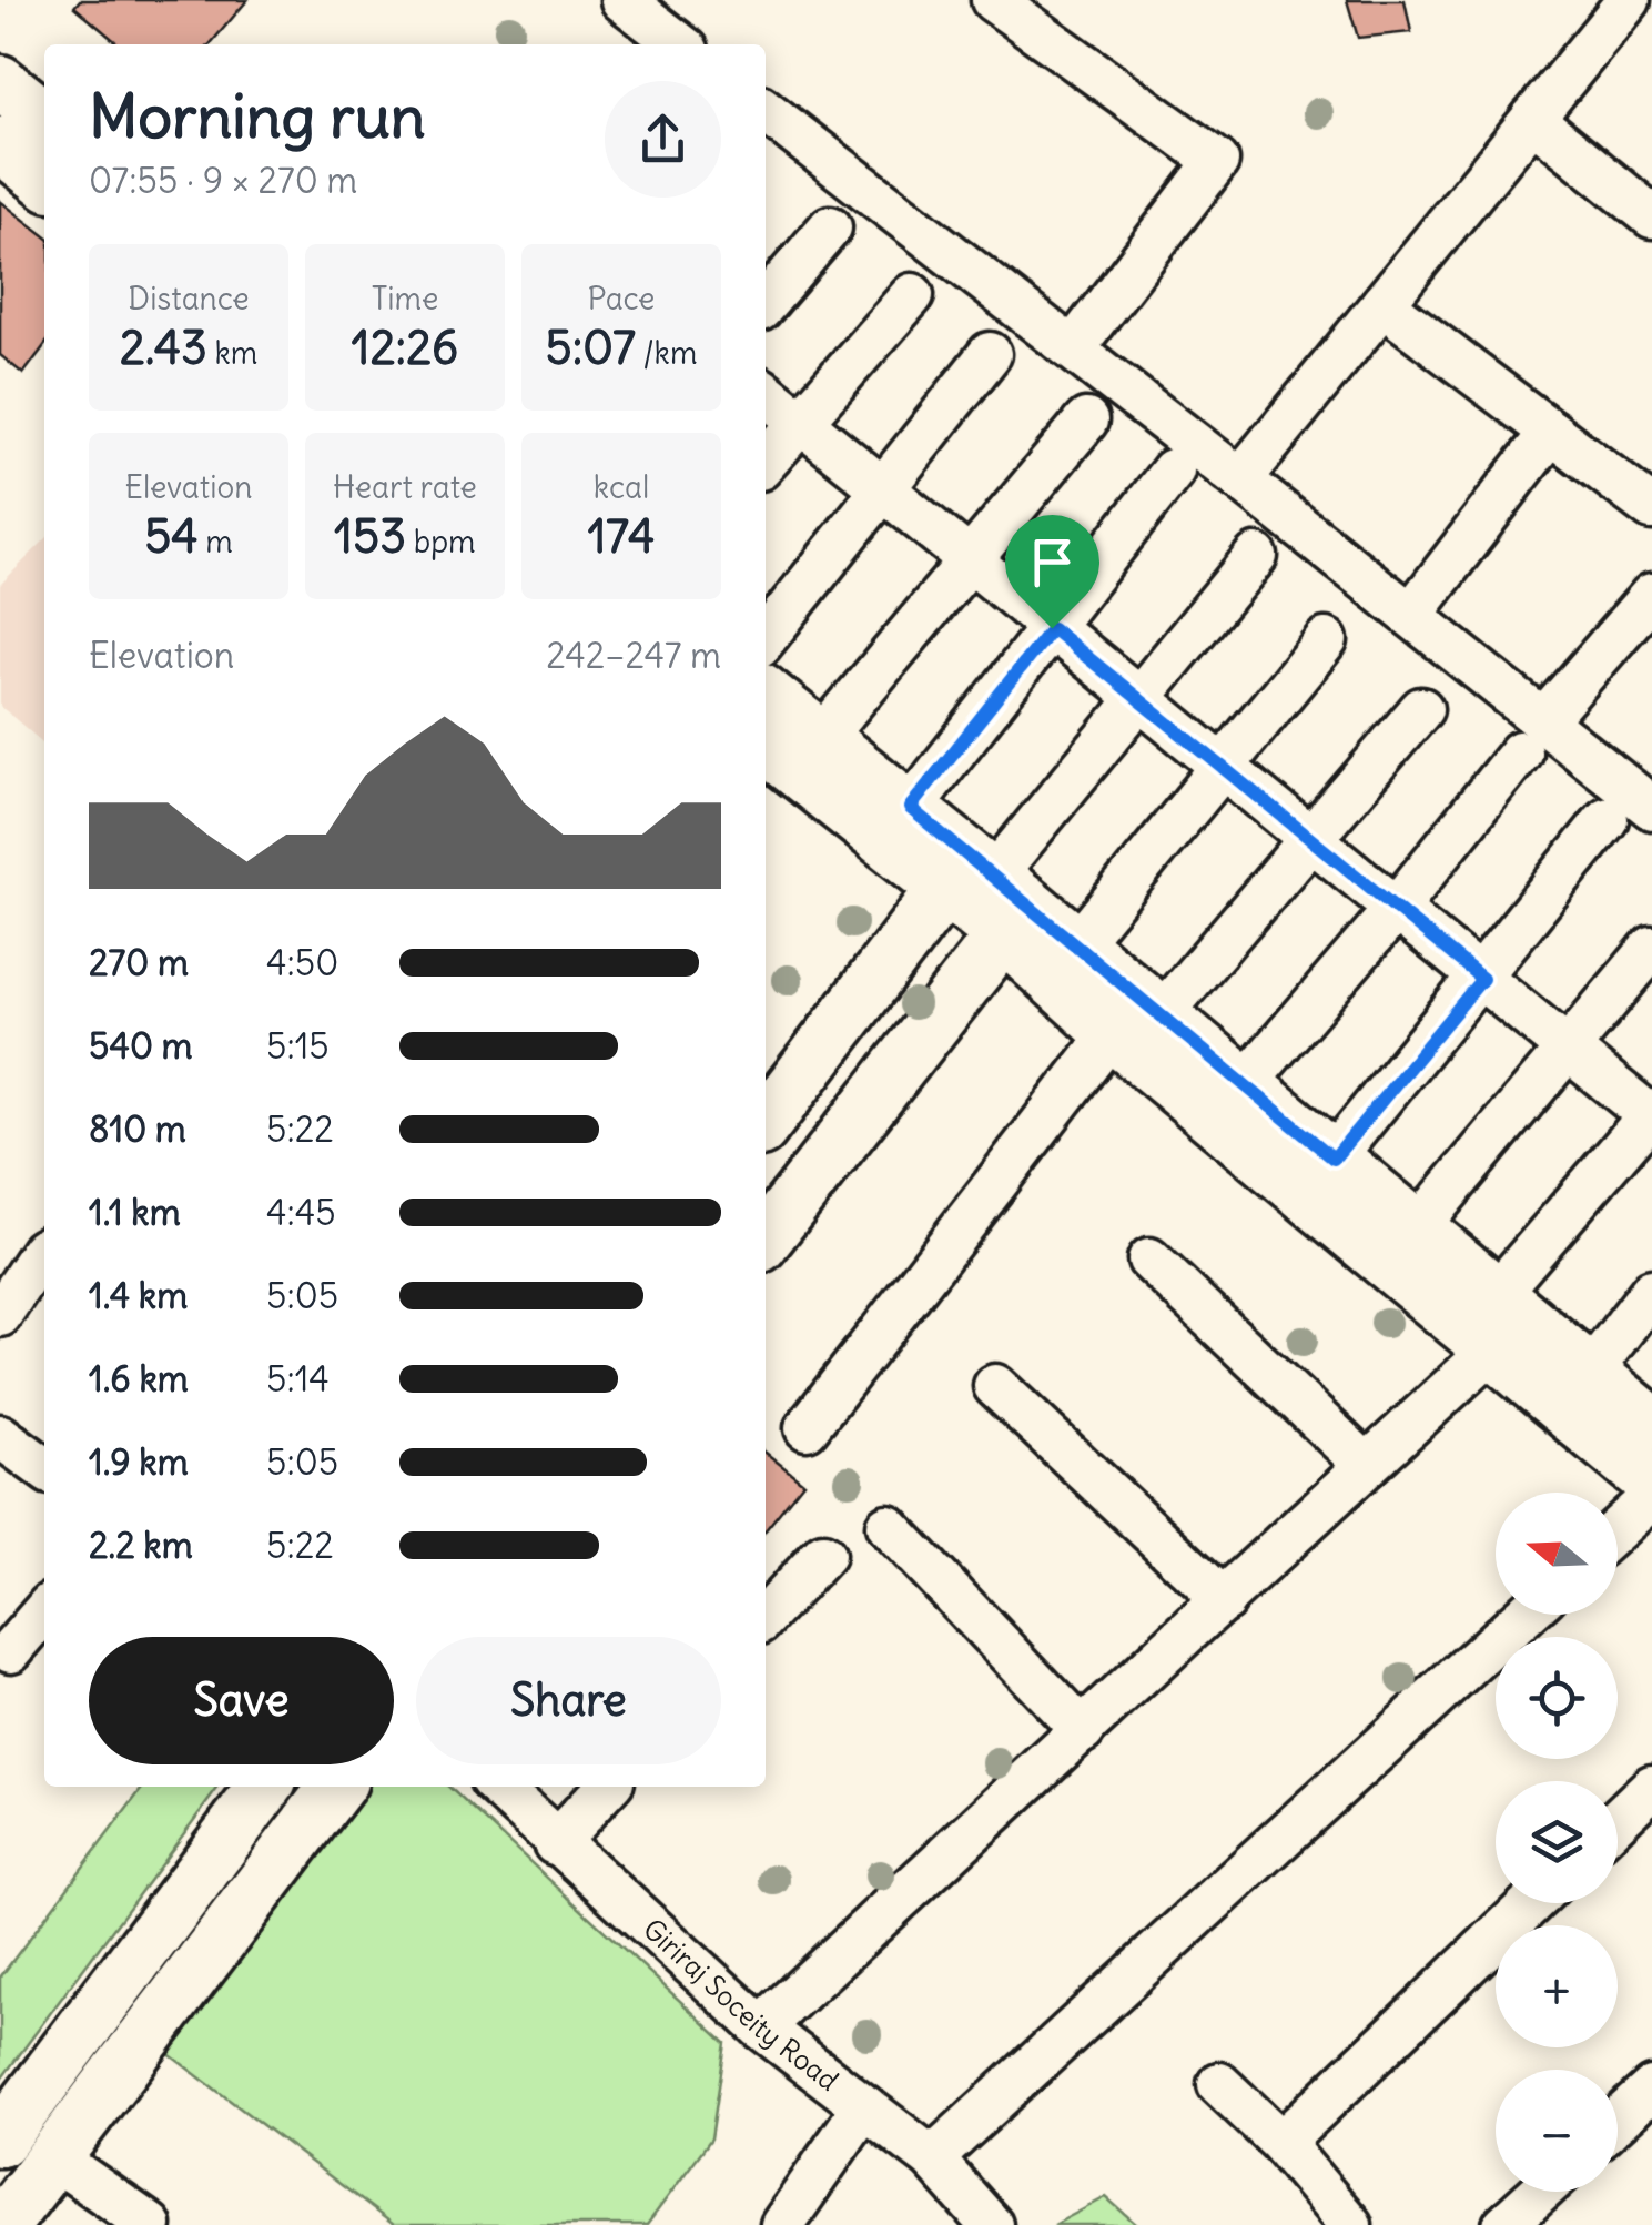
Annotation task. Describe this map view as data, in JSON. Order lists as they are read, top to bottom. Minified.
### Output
{"streets":{"street":["Giriraj Soceity Road"]},"north":"left","page":{"heading":["Morning run","07:55 · 9 × 270 m"],"stats":[["Distance","2.43 km"],["Time","12:26"],["Pace","5:07 /km"],["Elevation","54 m"],["Heart rate","153 bpm"],["kcal","174"]],"chart":["Elevation","242–247 m"],"list":[{"name":"270 m","note":"4:50"},{"name":"540 m","note":"5:15"},{"name":"810 m","note":"5:22"},{"name":"1.1 km","note":"4:45"},{"name":"1.4 km","note":"5:05"},{"name":"1.6 km","note":"5:14"},{"name":"1.9 km","note":"5:05"},{"name":"2.2 km","note":"5:22"}],"map_buttons":["+","−"],"buttons":["Save","Share"]}}
